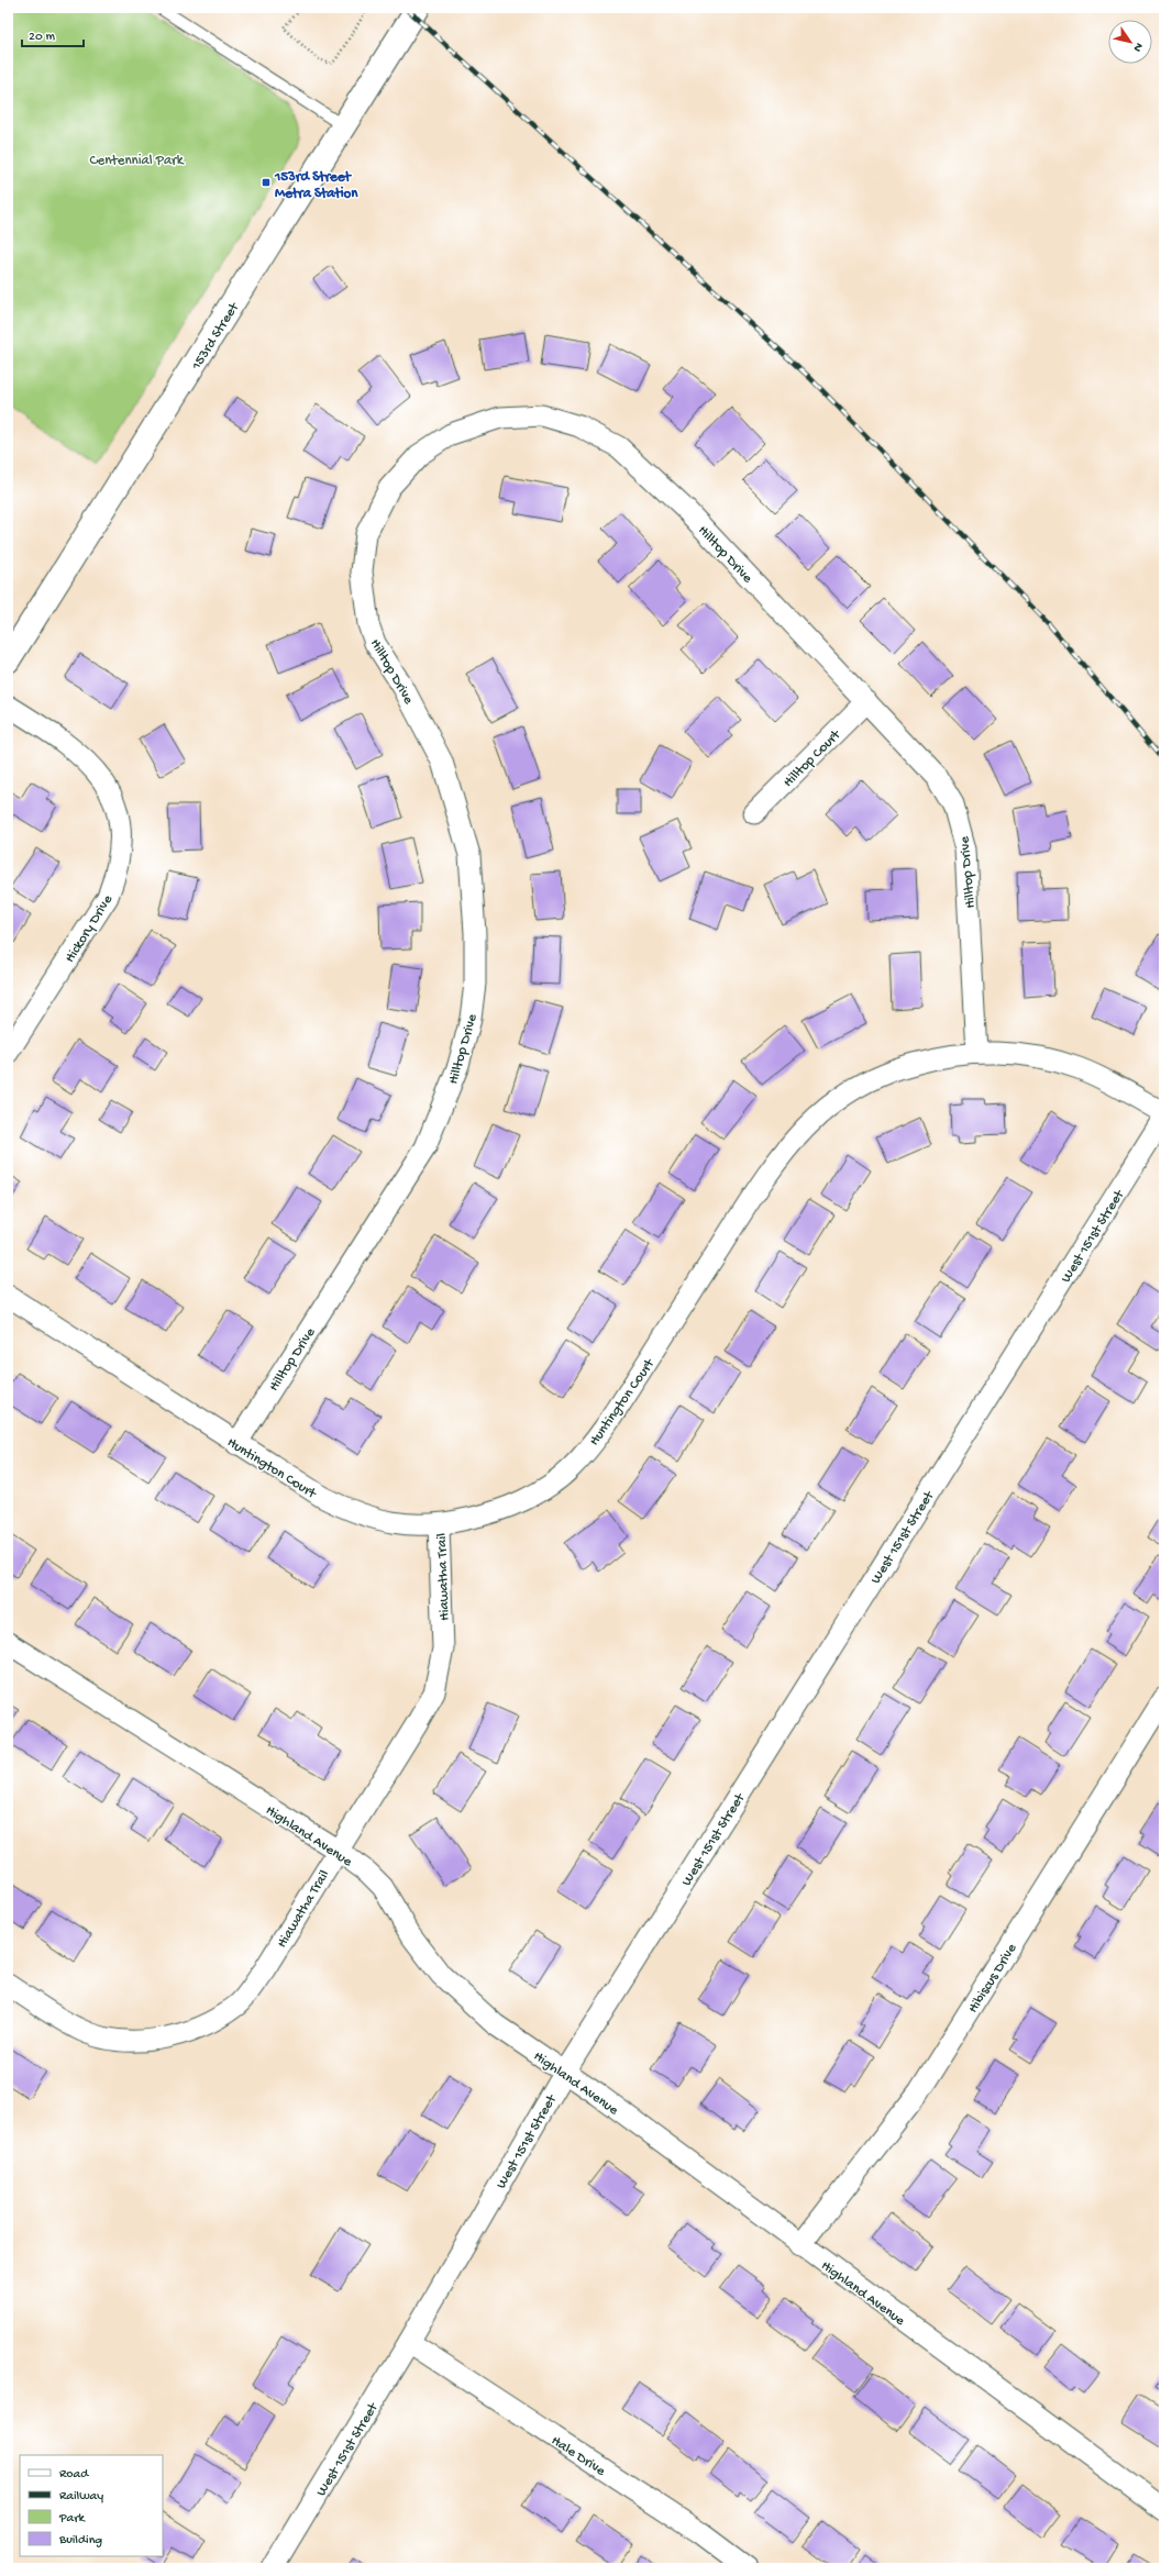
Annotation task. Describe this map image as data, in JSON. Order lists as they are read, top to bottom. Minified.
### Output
{"streets":{"street":["153rd Street","Hilltop Drive","Hilltop Court","Hickory Drive","West 151st Street","Huntington Court","Hiawatha Trail","Highland Avenue","Hibiscus Drive","Hale Drive"]},"crossings":[["Hilltop Drive","Hilltop Court"],["Hilltop Drive","Huntington Court"],["West 151st Street","Huntington Court"],["West 151st Street","Highland Avenue"],["West 151st Street","Hale Drive"],["Huntington Court","Hiawatha Trail"],["Hiawatha Trail","Highland Avenue"],["Highland Avenue","Hibiscus Drive"]],"parks":["Centennial Park"],"places":{"transit":["153rd Street Metra Station"]},"legend":["Road","Railway","Park","Building"],"scale_bar":"20 m","north":"bottom right"}
